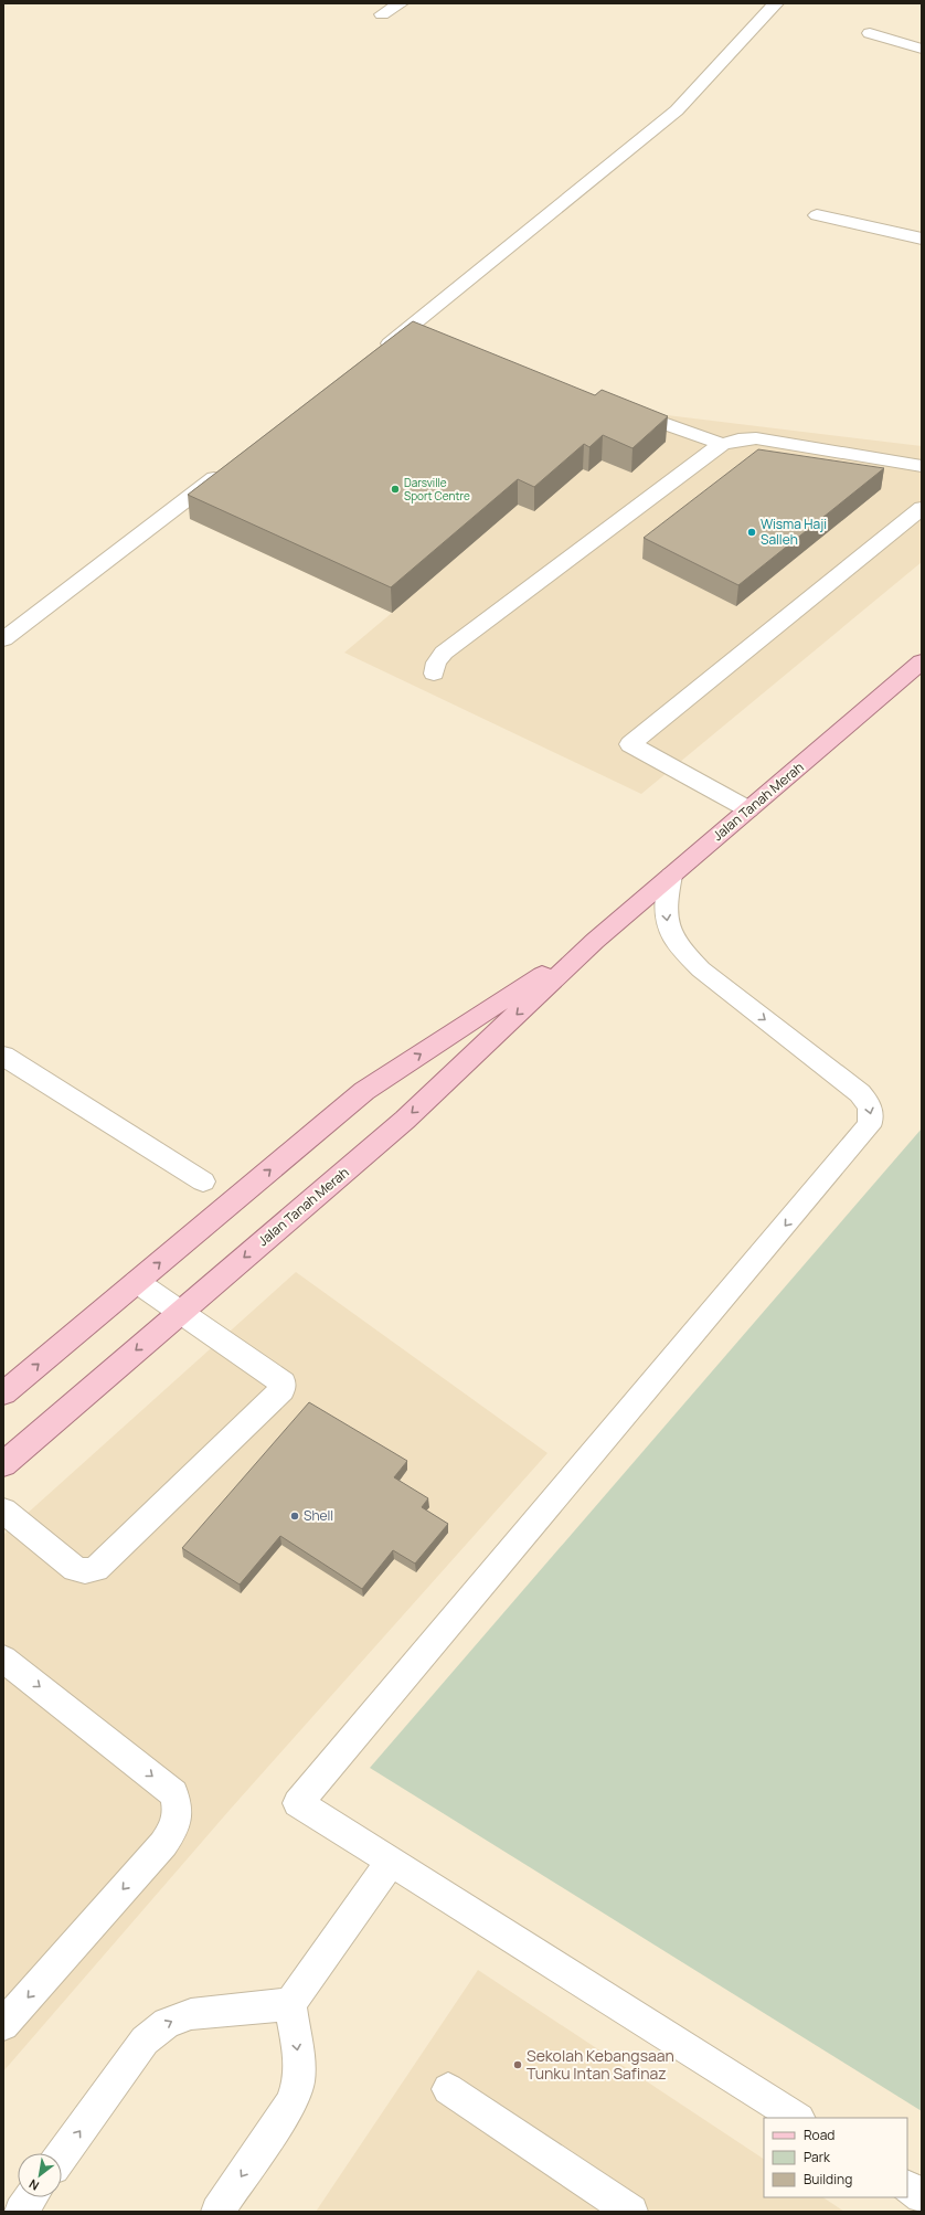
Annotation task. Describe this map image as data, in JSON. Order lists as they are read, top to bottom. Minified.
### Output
{"streets":{"main road":["Jalan Tanah Merah"]},"places":["Darsville Sport Centre","Wisma Haji Salleh","Shell","Sekolah Kebangsaan Tunku Intan Safinaz"],"legend":["Road","Park","Building"],"north":"bottom left"}
